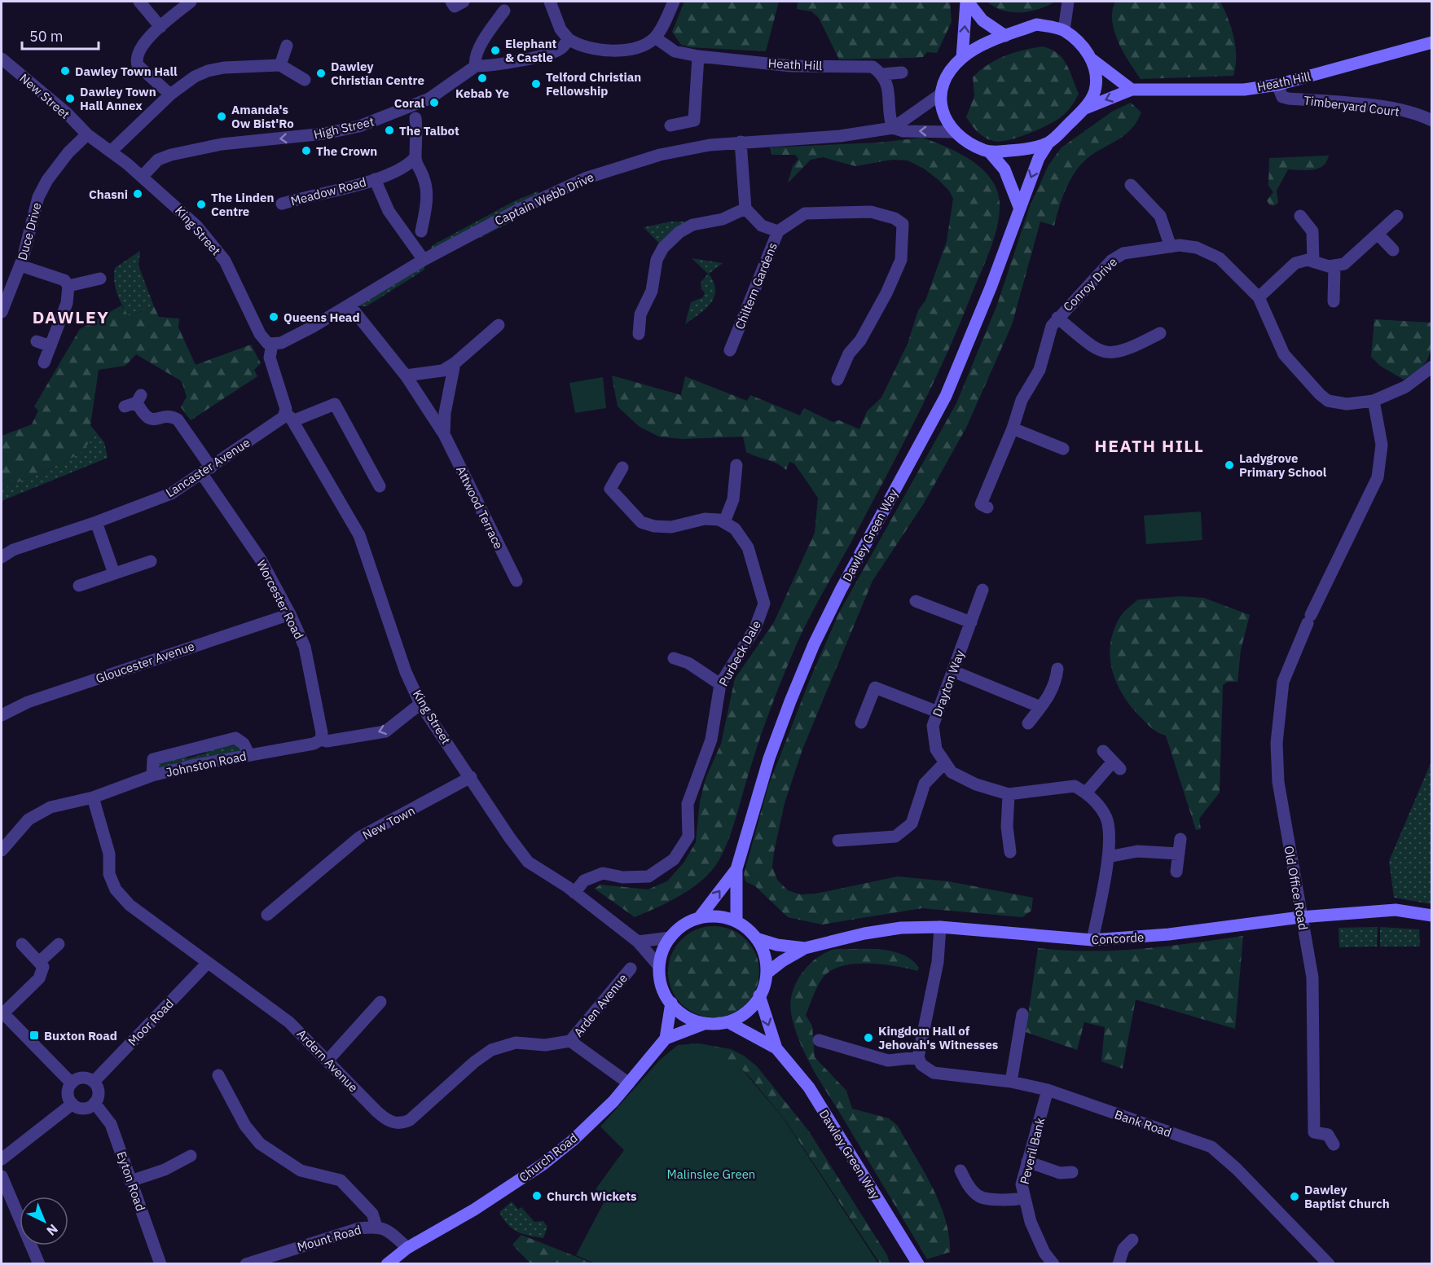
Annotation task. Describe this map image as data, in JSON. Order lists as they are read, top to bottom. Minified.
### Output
{"streets":{"main road":["Heath Hill","Dawley Green Way","Concorde","Church Road"],"street":["New Street","Timberyard Court","High Street","Meadow Road","Captain Webb Drive","King Street","Duce Drive","Conroy Drive","Chiltern Gardens","Lancaster Avenue","Attwood Terrace","Worcester Road","Purbeck Dale","Gloucester Avenue","Drayton Way","Johnston Road","New Town","Old Office Road","Arden Avenue","Moor Road","Ardern Avenue","Bank Road","Peveril Bank","Eyton Road","Mount Road"]},"crossings":[["Heath Hill","Timberyard Court"],["Heath Hill","Captain Webb Drive"],["Heath Hill","Dawley Green Way"],["New Street","King Street"],["New Street","Duce Drive"],["High Street","King Street"],["Meadow Road","Captain Webb Drive"],["Captain Webb Drive","King Street"],["Captain Webb Drive","Attwood Terrace"],["Captain Webb Drive","Dawley Green Way"],["King Street","Lancaster Avenue"],["King Street","Dawley Green Way"],["King Street","Purbeck Dale"],["King Street","Johnston Road"],["King Street","New Town"],["King Street","Concorde"],["King Street","Church Road"],["Conroy Drive","Old Office Road"],["Lancaster Avenue","Worcester Road"],["Dawley Green Way","Concorde"],["Dawley Green Way","Church Road"],["Worcester Road","Gloucester Avenue"],["Worcester Road","Johnston Road"],["Johnston Road","Ardern Avenue"],["Old Office Road","Concorde"],["Concorde","Church Road"],["Arden Avenue","Ardern Avenue"],["Moor Road","Ardern Avenue"],["Moor Road","Eyton Road"],["Bank Road","Peveril Bank"],["Church Road","Mount Road"]],"districts":["DAWLEY","HEATH HILL"],"parks":["Malinslee Green"],"places":{"other":["Elephant & Castle","Dawley Town Hall","Dawley Christian Centre","Kebab Ye","Telford Christian Fellowship","Dawley Town Hall Annex","Coral","Amanda's Ow Bist'Ro","The Talbot","The Crown","Chasni","The Linden Centre","Queens Head","Ladygrove Primary School","Kingdom Hall of Jehovah's Witnesses","Church Wickets","Dawley Baptist Church"],"transit":["Buxton Road"]},"scale_bar":"50 m","north":"bottom right"}
